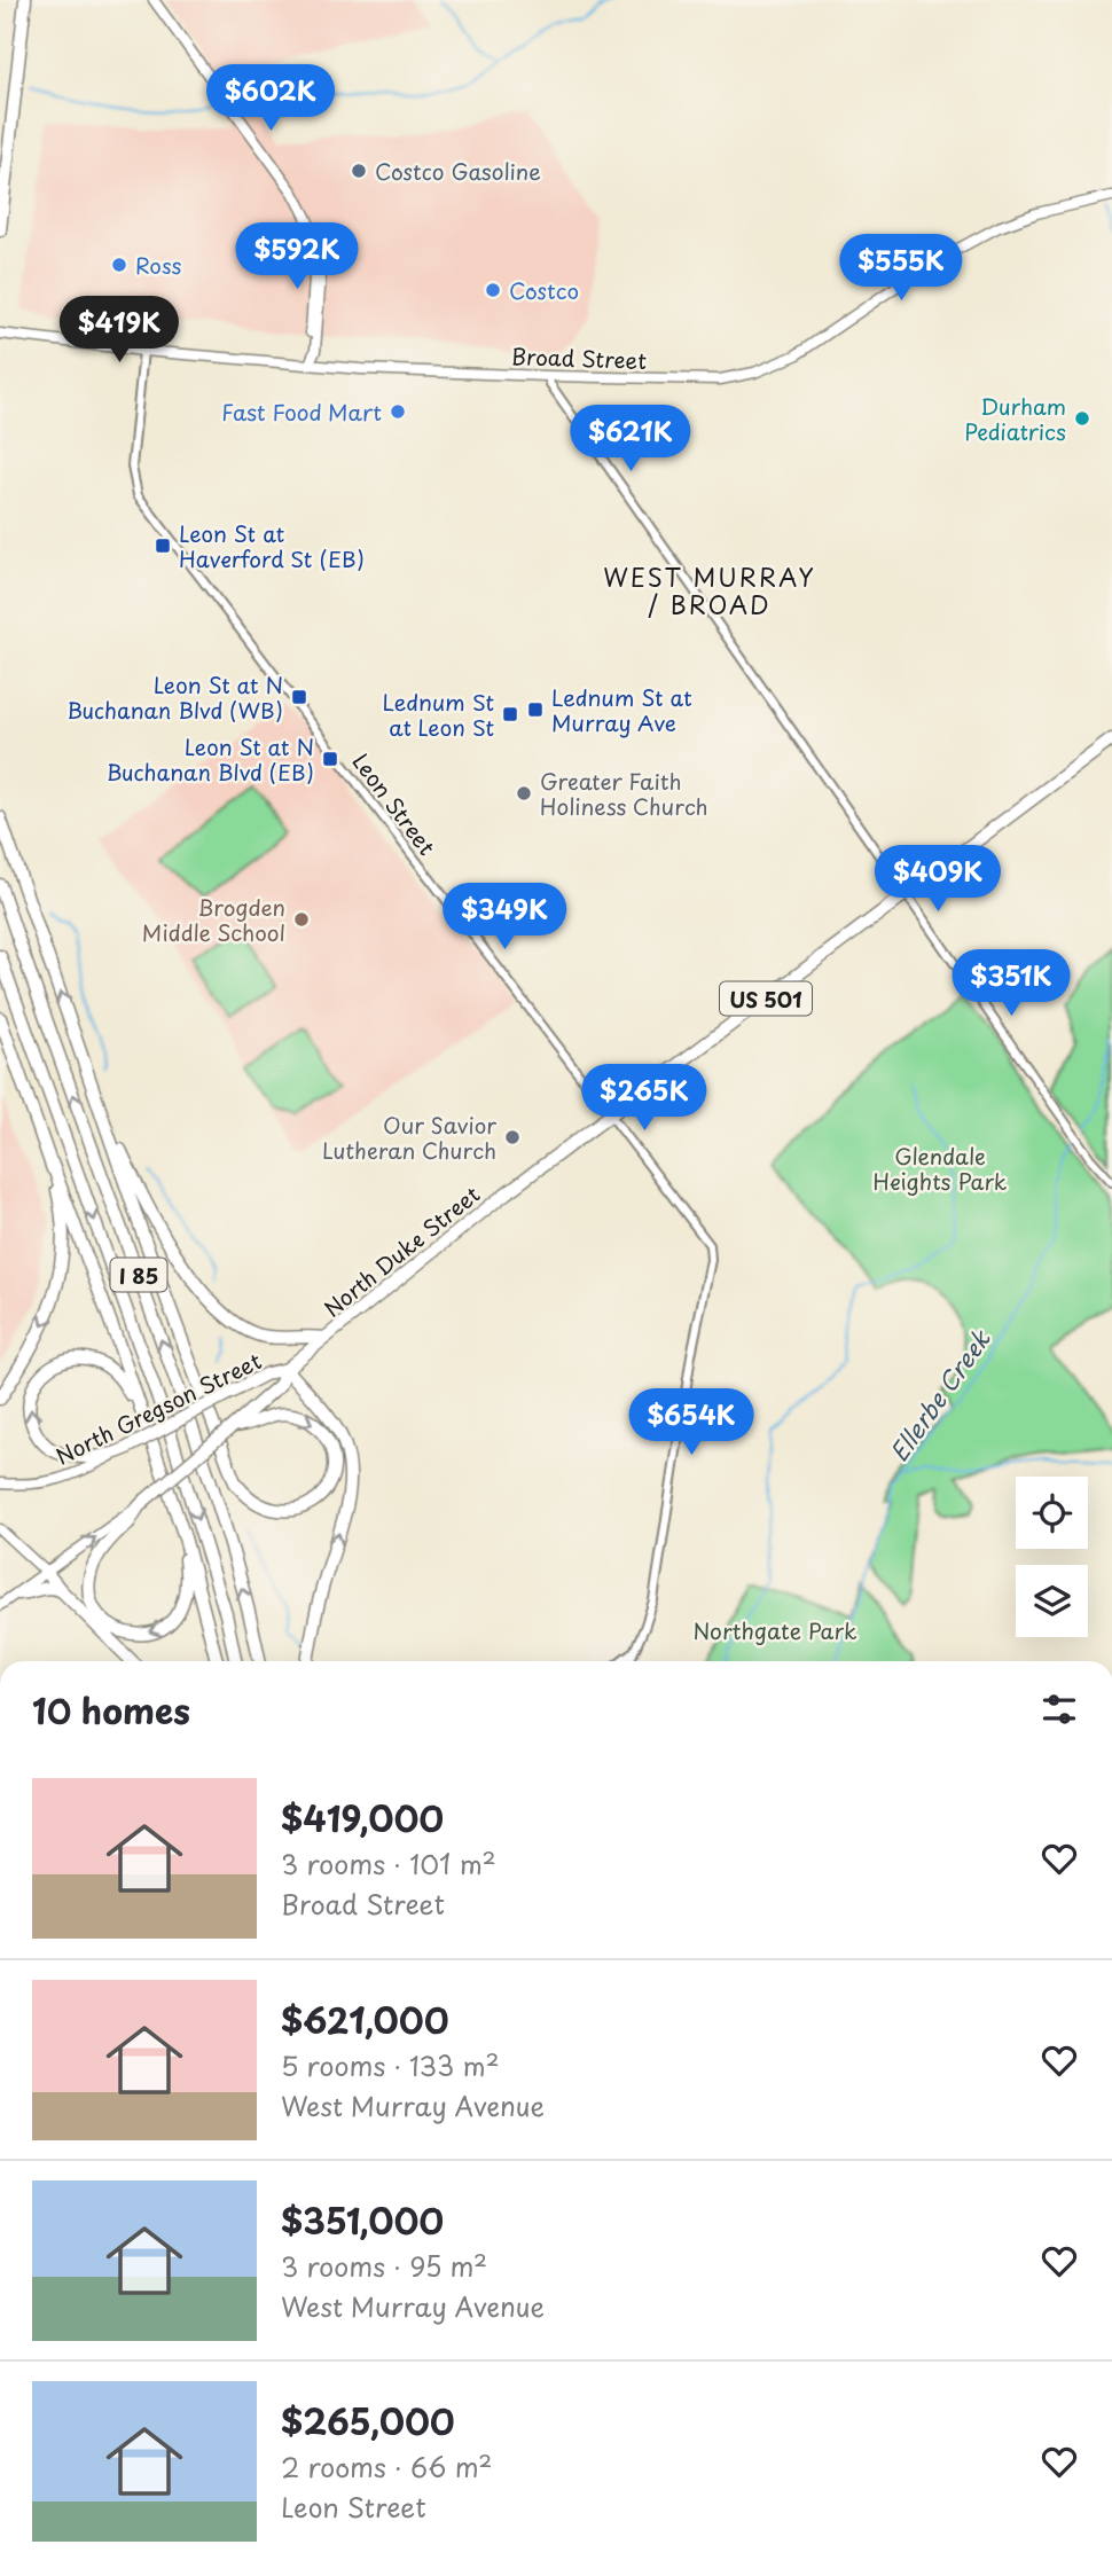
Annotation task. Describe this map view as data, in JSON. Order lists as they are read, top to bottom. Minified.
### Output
{"streets":{"highway":["US 501","North Duke Street","I 85","North Gregson Street"],"main road":["Broad Street"],"street":["Leon Street"]},"crossings":[["Broad Street","Leon Street"],["Leon Street","North Duke Street"],["US 501","North Duke Street"],["North Duke Street","North Gregson Street"]],"districts":["WEST MURRAY / BROAD"],"water":["Ellerbe Creek"],"parks":["Glendale Heights Park","Northgate Park"],"places":{"other":["Costco Gasoline","Ross","Costco","Fast Food Mart","Durham Pediatrics","Greater Faith Holiness Church","Brogden Middle School","Our Savior Lutheran Church"],"transit":["Leon St at Haverford St (EB)","Leon St at N Buchanan Blvd (WB)","Lednum St at Murray Ave","Lednum St at Leon St","Leon St at N Buchanan Blvd (EB)"]},"page":{"price":["$602K","$592K","$555K","$419K","$621K","$409K","$349K","$351K","$265K","$654K"],"heading":"10 homes","list":[{"name":"$419,000","note":"3 rooms · 101 m² · Broad Street"},{"name":"$621,000","note":"5 rooms · 133 m² · West Murray Avenue"},{"name":"$351,000","note":"3 rooms · 95 m² · West Murray Avenue"},{"name":"$265,000","note":"2 rooms · 66 m² · Leon Street"}]}}
